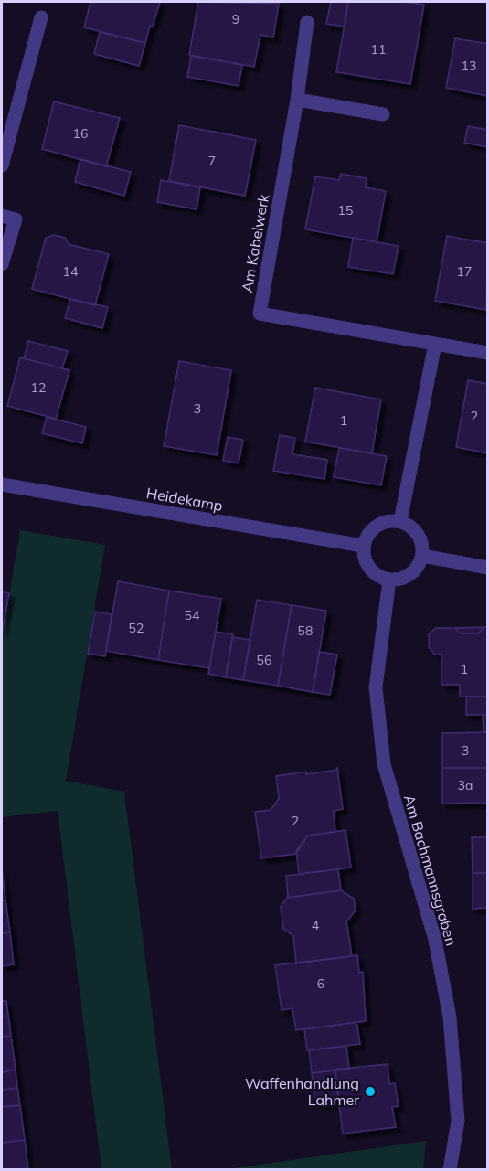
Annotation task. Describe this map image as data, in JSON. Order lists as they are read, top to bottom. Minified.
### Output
{"streets":{"street":["Am Kabelwerk","Heidekamp","Am Bachmannsgraben"]},"crossings":[["Heidekamp","Am Bachmannsgraben"]],"places":["Waffenhandlung Lahmer"],"house_numbers":["9","11","13","16","7","15","14","17","12","3","2","1","54","52","58","56","1","3","3a","2","4","6"]}
